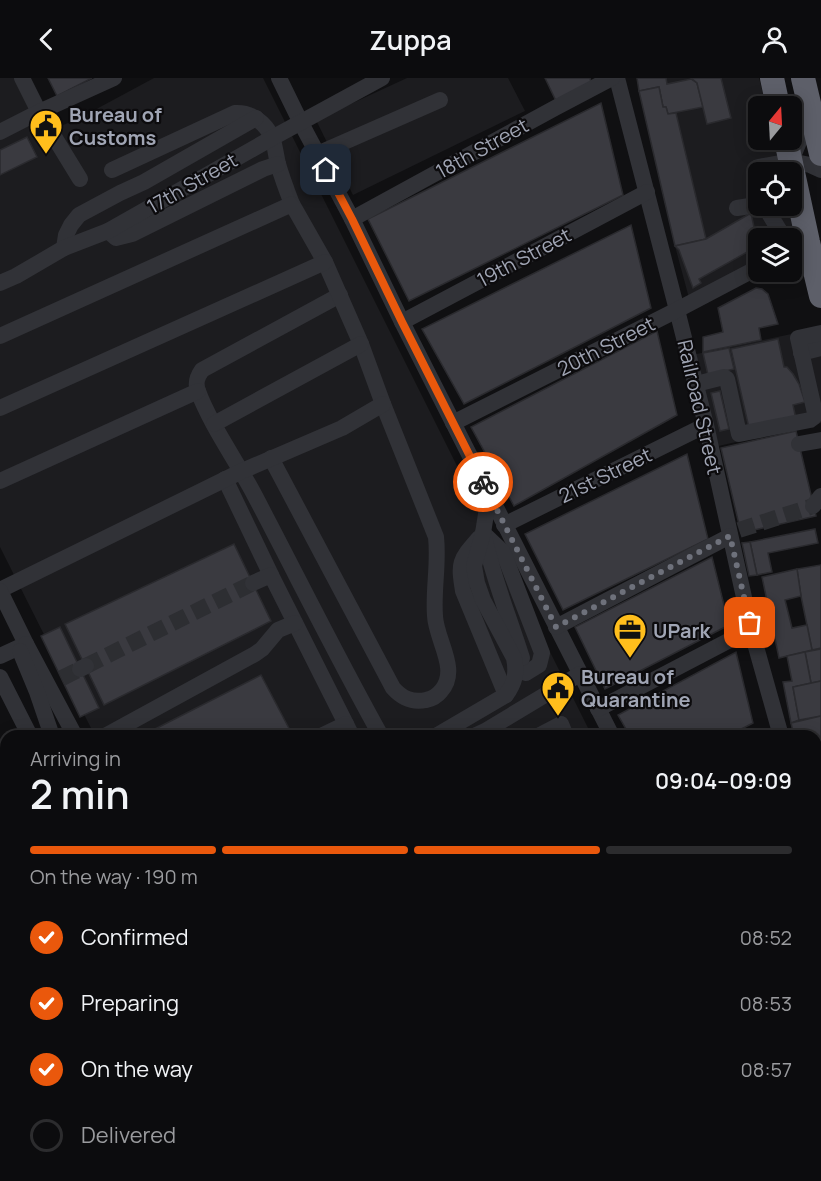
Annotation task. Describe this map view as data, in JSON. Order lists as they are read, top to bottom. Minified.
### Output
{"streets":{"street":["18th Street","17th Street","19th Street","20th Street","Railroad Street","21st Street"]},"crossings":[["18th Street","Railroad Street"],["19th Street","Railroad Street"],["20th Street","Railroad Street"],["Railroad Street","21st Street"]],"places":{"public building":["Bureau of Customs","Bureau of Quarantine"],"office":["UPark"]},"north":"top","page":{"header":"Zuppa","heading":["2 min","Arriving in","09:04–09:09"],"bar":"On the way · 190 m","list":[["Confirmed","08:52"],["Preparing","08:53"],["On the way","08:57"],"Delivered"]}}
